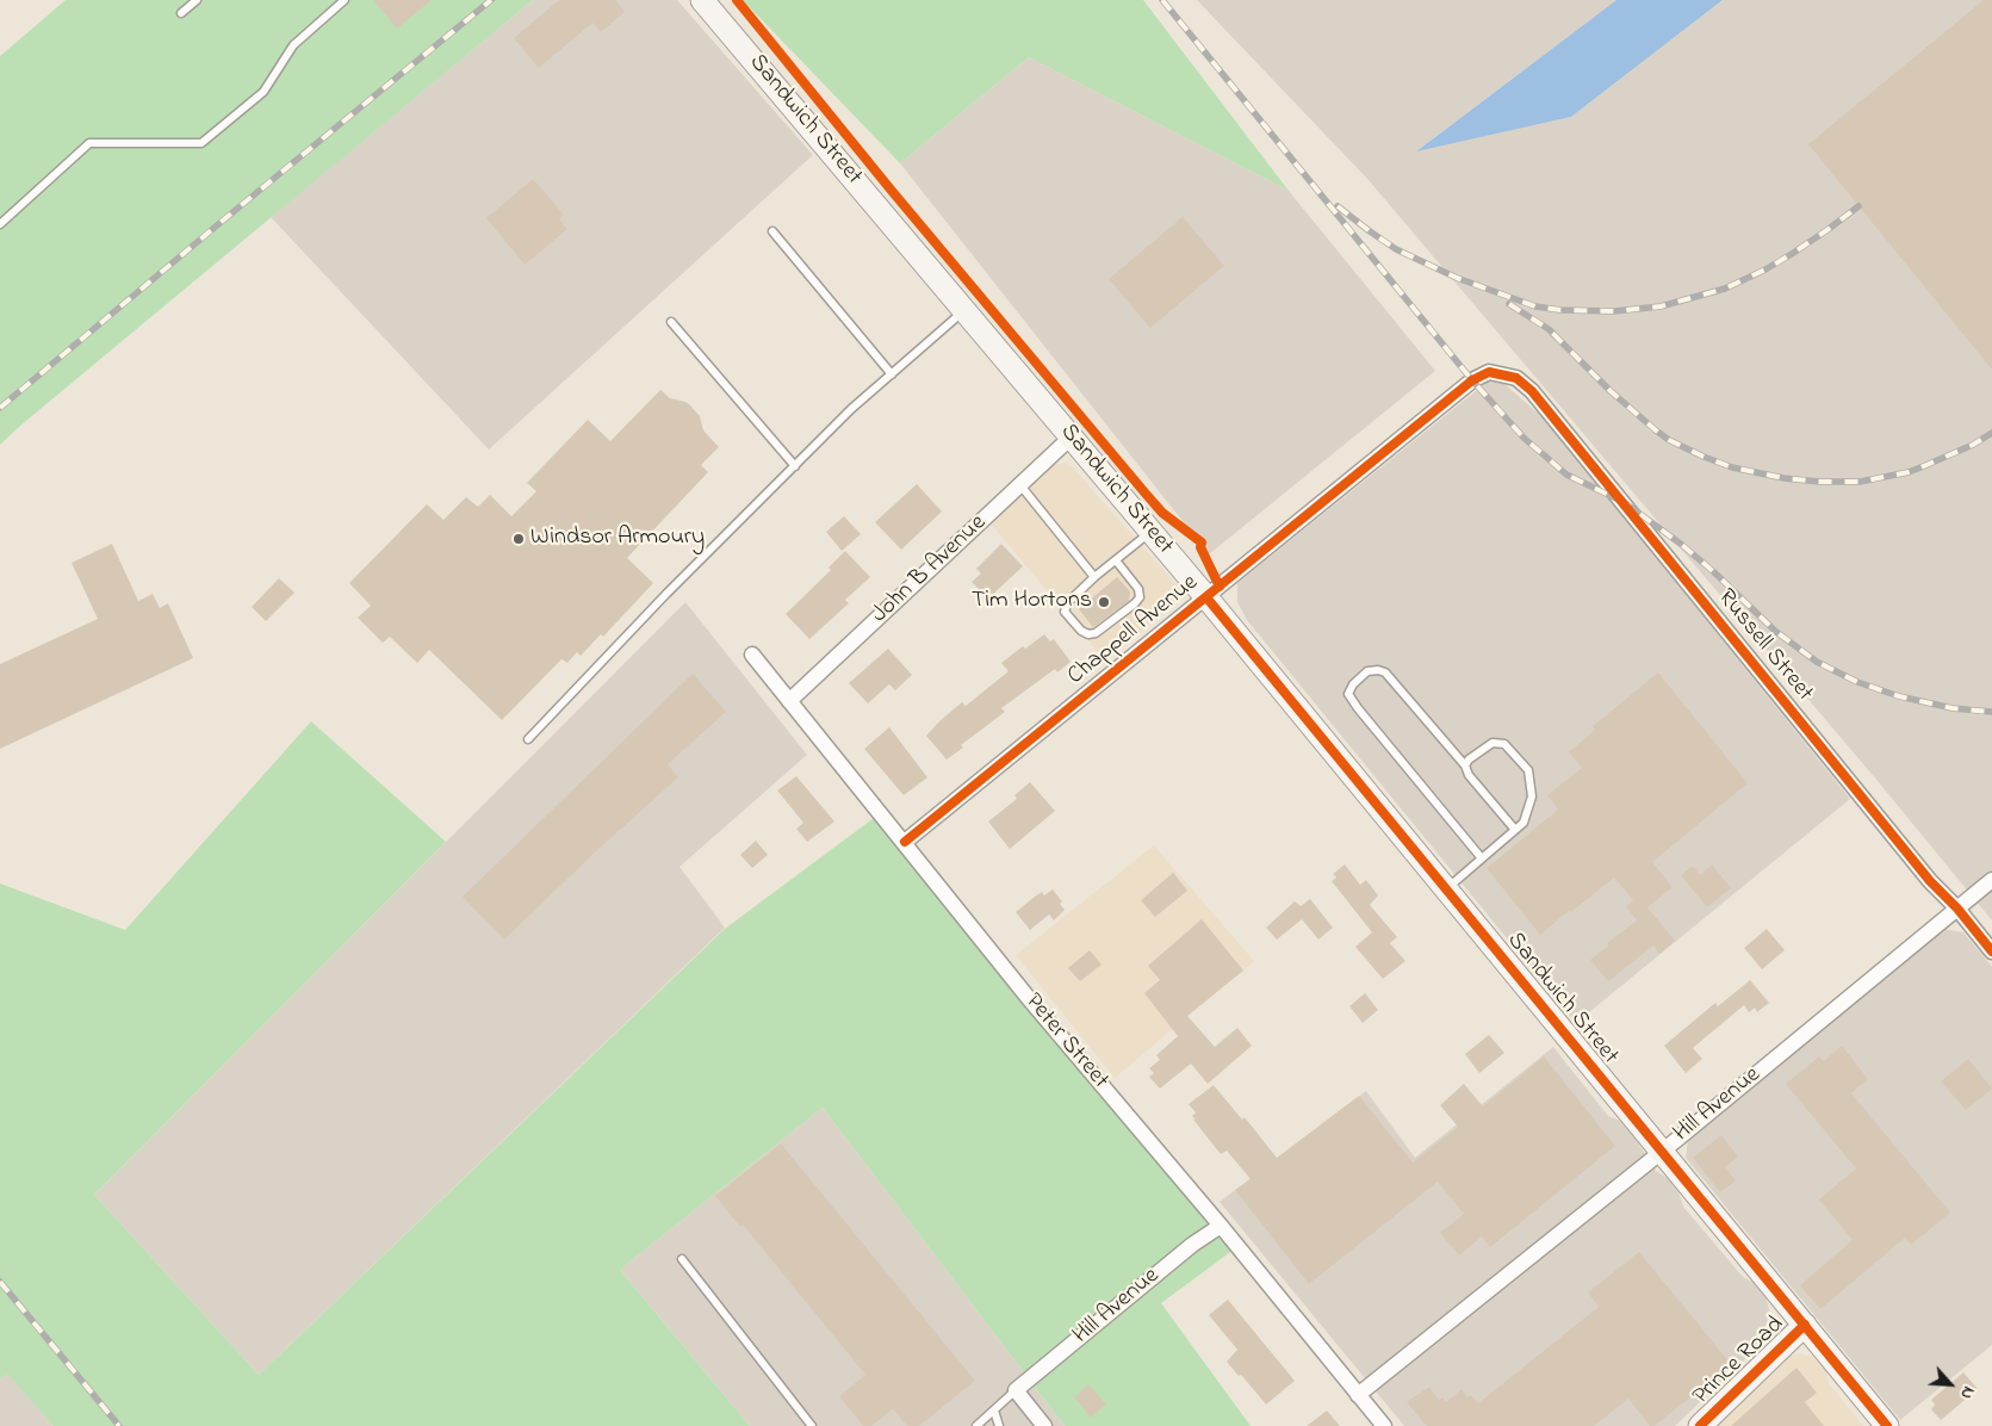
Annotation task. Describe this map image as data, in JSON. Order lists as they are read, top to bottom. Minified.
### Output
{"streets":{"main road":["Sandwich Street","Prince Road"],"street":["John B Avenue","Chappell Avenue","Russell Street","Peter Street","Hill Avenue"]},"crossings":[["Sandwich Street","John B Avenue"],["Sandwich Street","Chappell Avenue"],["Sandwich Street","Hill Avenue"],["Sandwich Street","Prince Road"],["John B Avenue","Peter Street"],["Chappell Avenue","Russell Street"],["Chappell Avenue","Peter Street"],["Russell Street","Hill Avenue"],["Peter Street","Hill Avenue"]],"places":["Windsor Armoury","Tim Hortons"],"north":"bottom right"}
